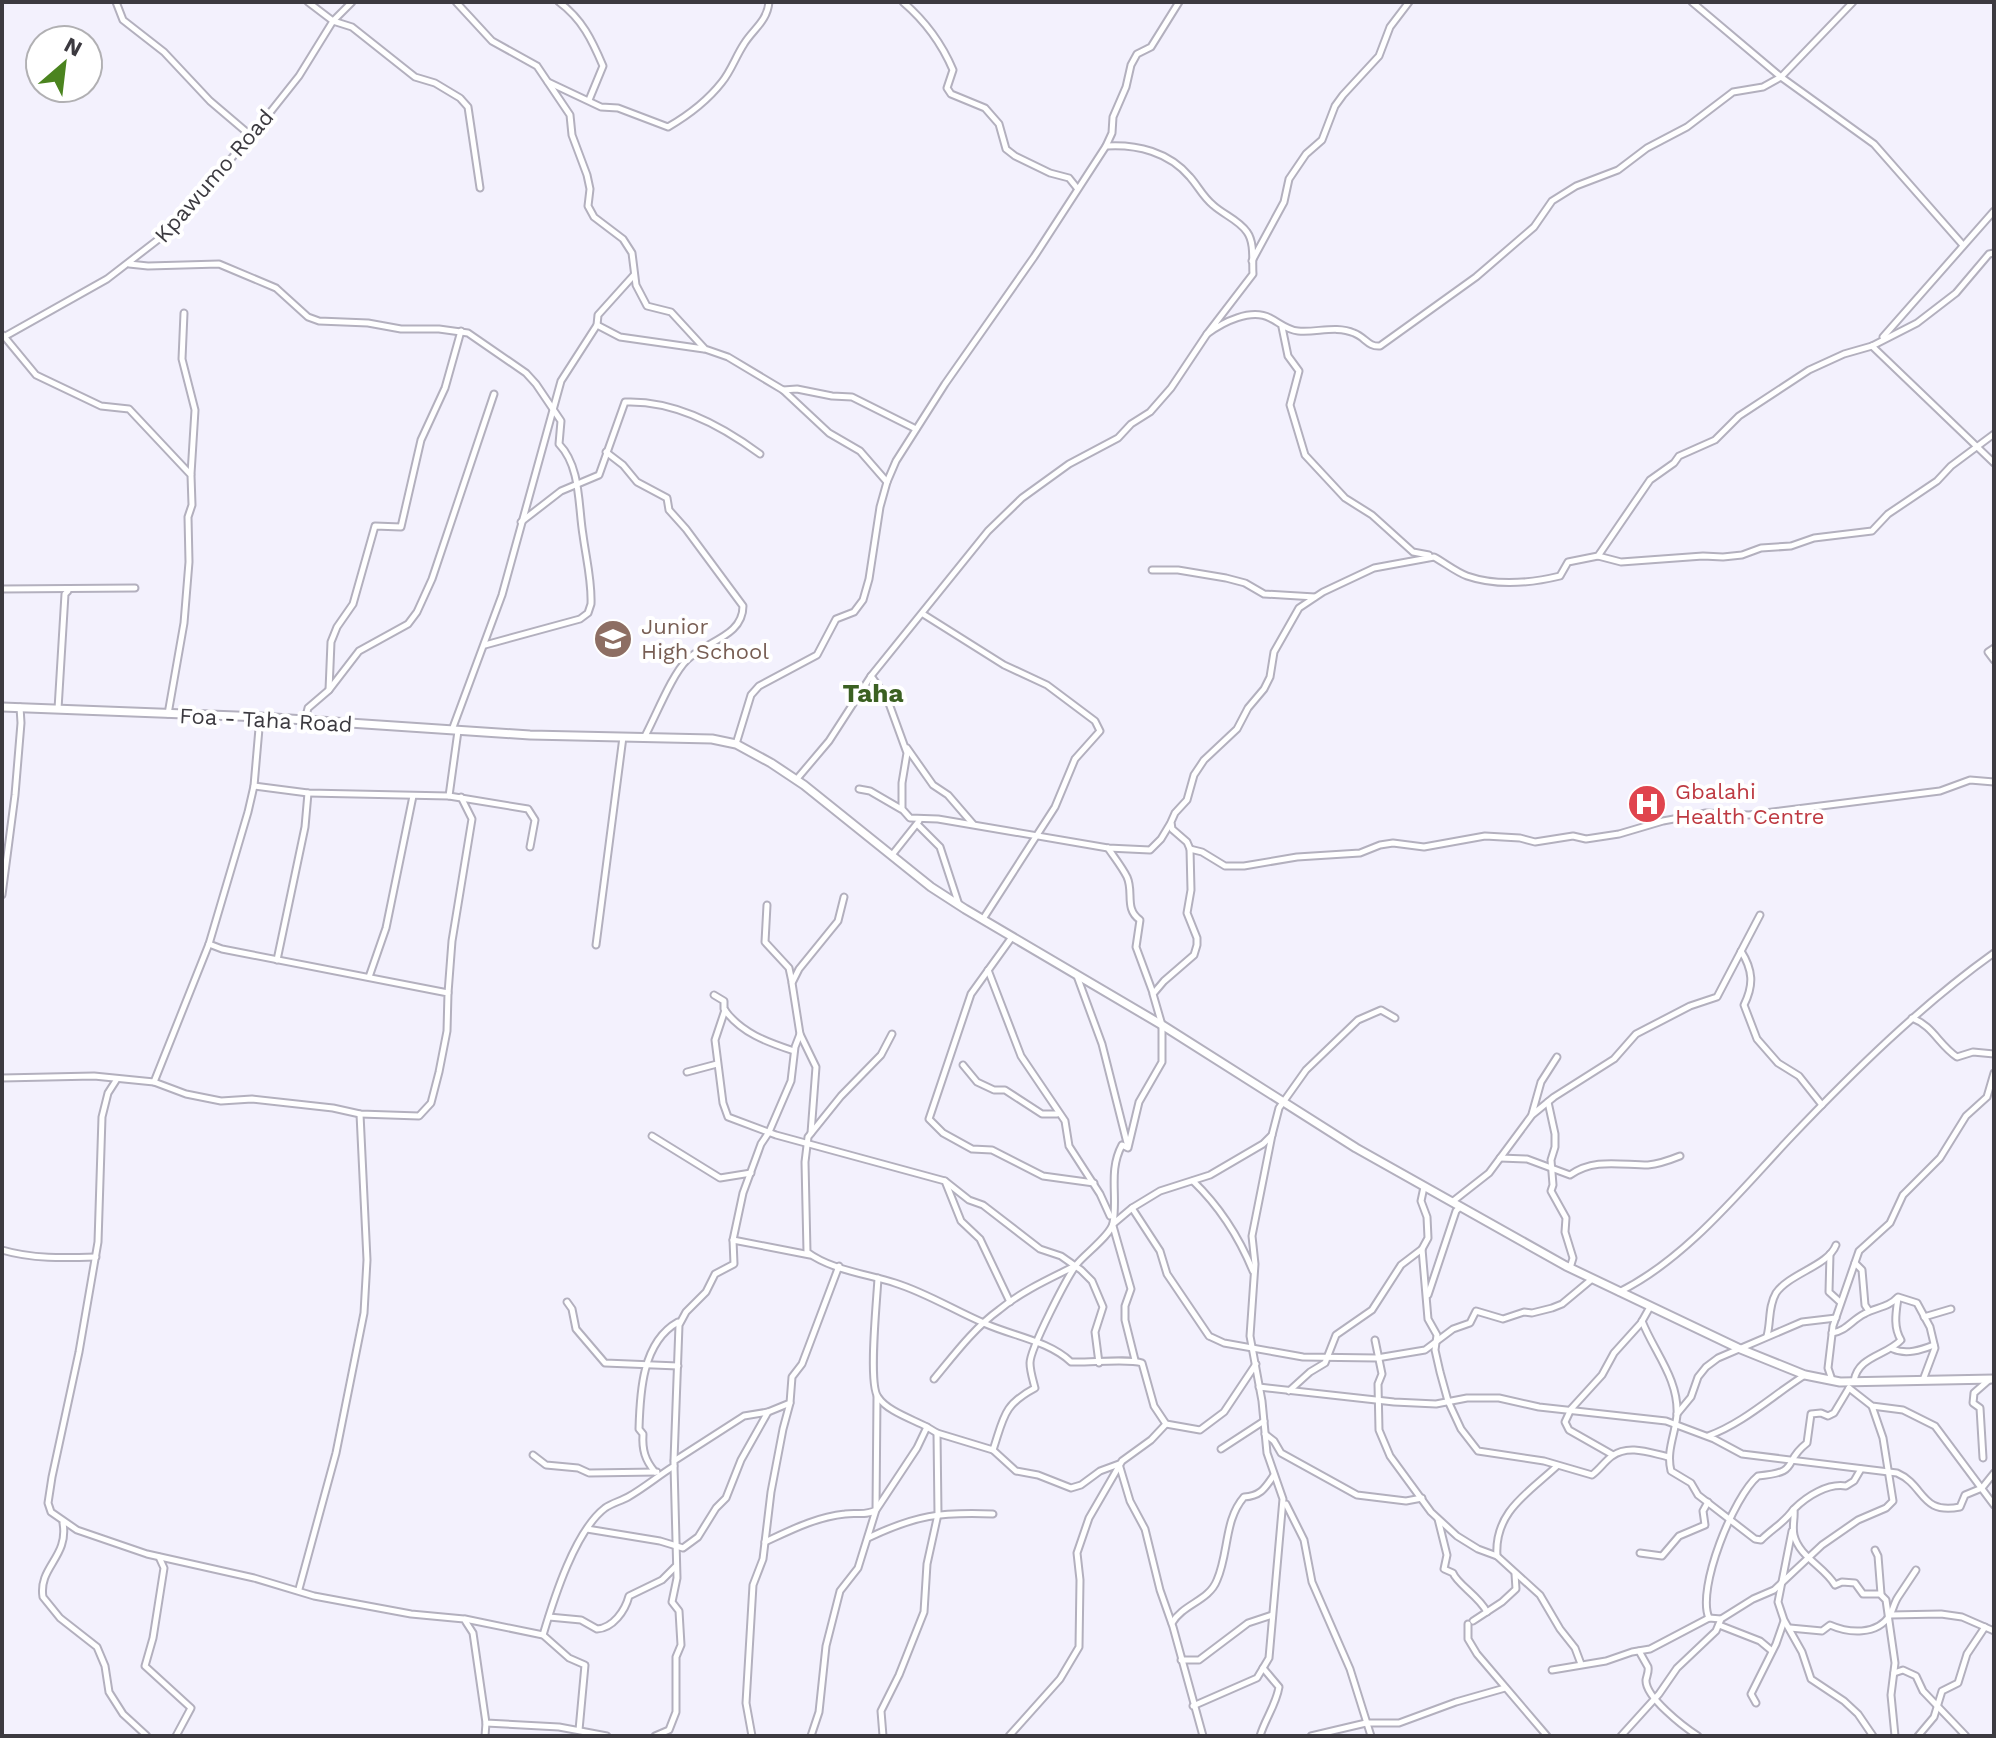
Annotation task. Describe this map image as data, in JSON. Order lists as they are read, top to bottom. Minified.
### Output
{"streets":{"street":["Kpawumo Road","Foa - Taha Road"]},"districts":["Taha"],"places":{"school or university":["Junior High School"],"hospital":["Gbalahi Health Centre"]},"north":"top right"}
